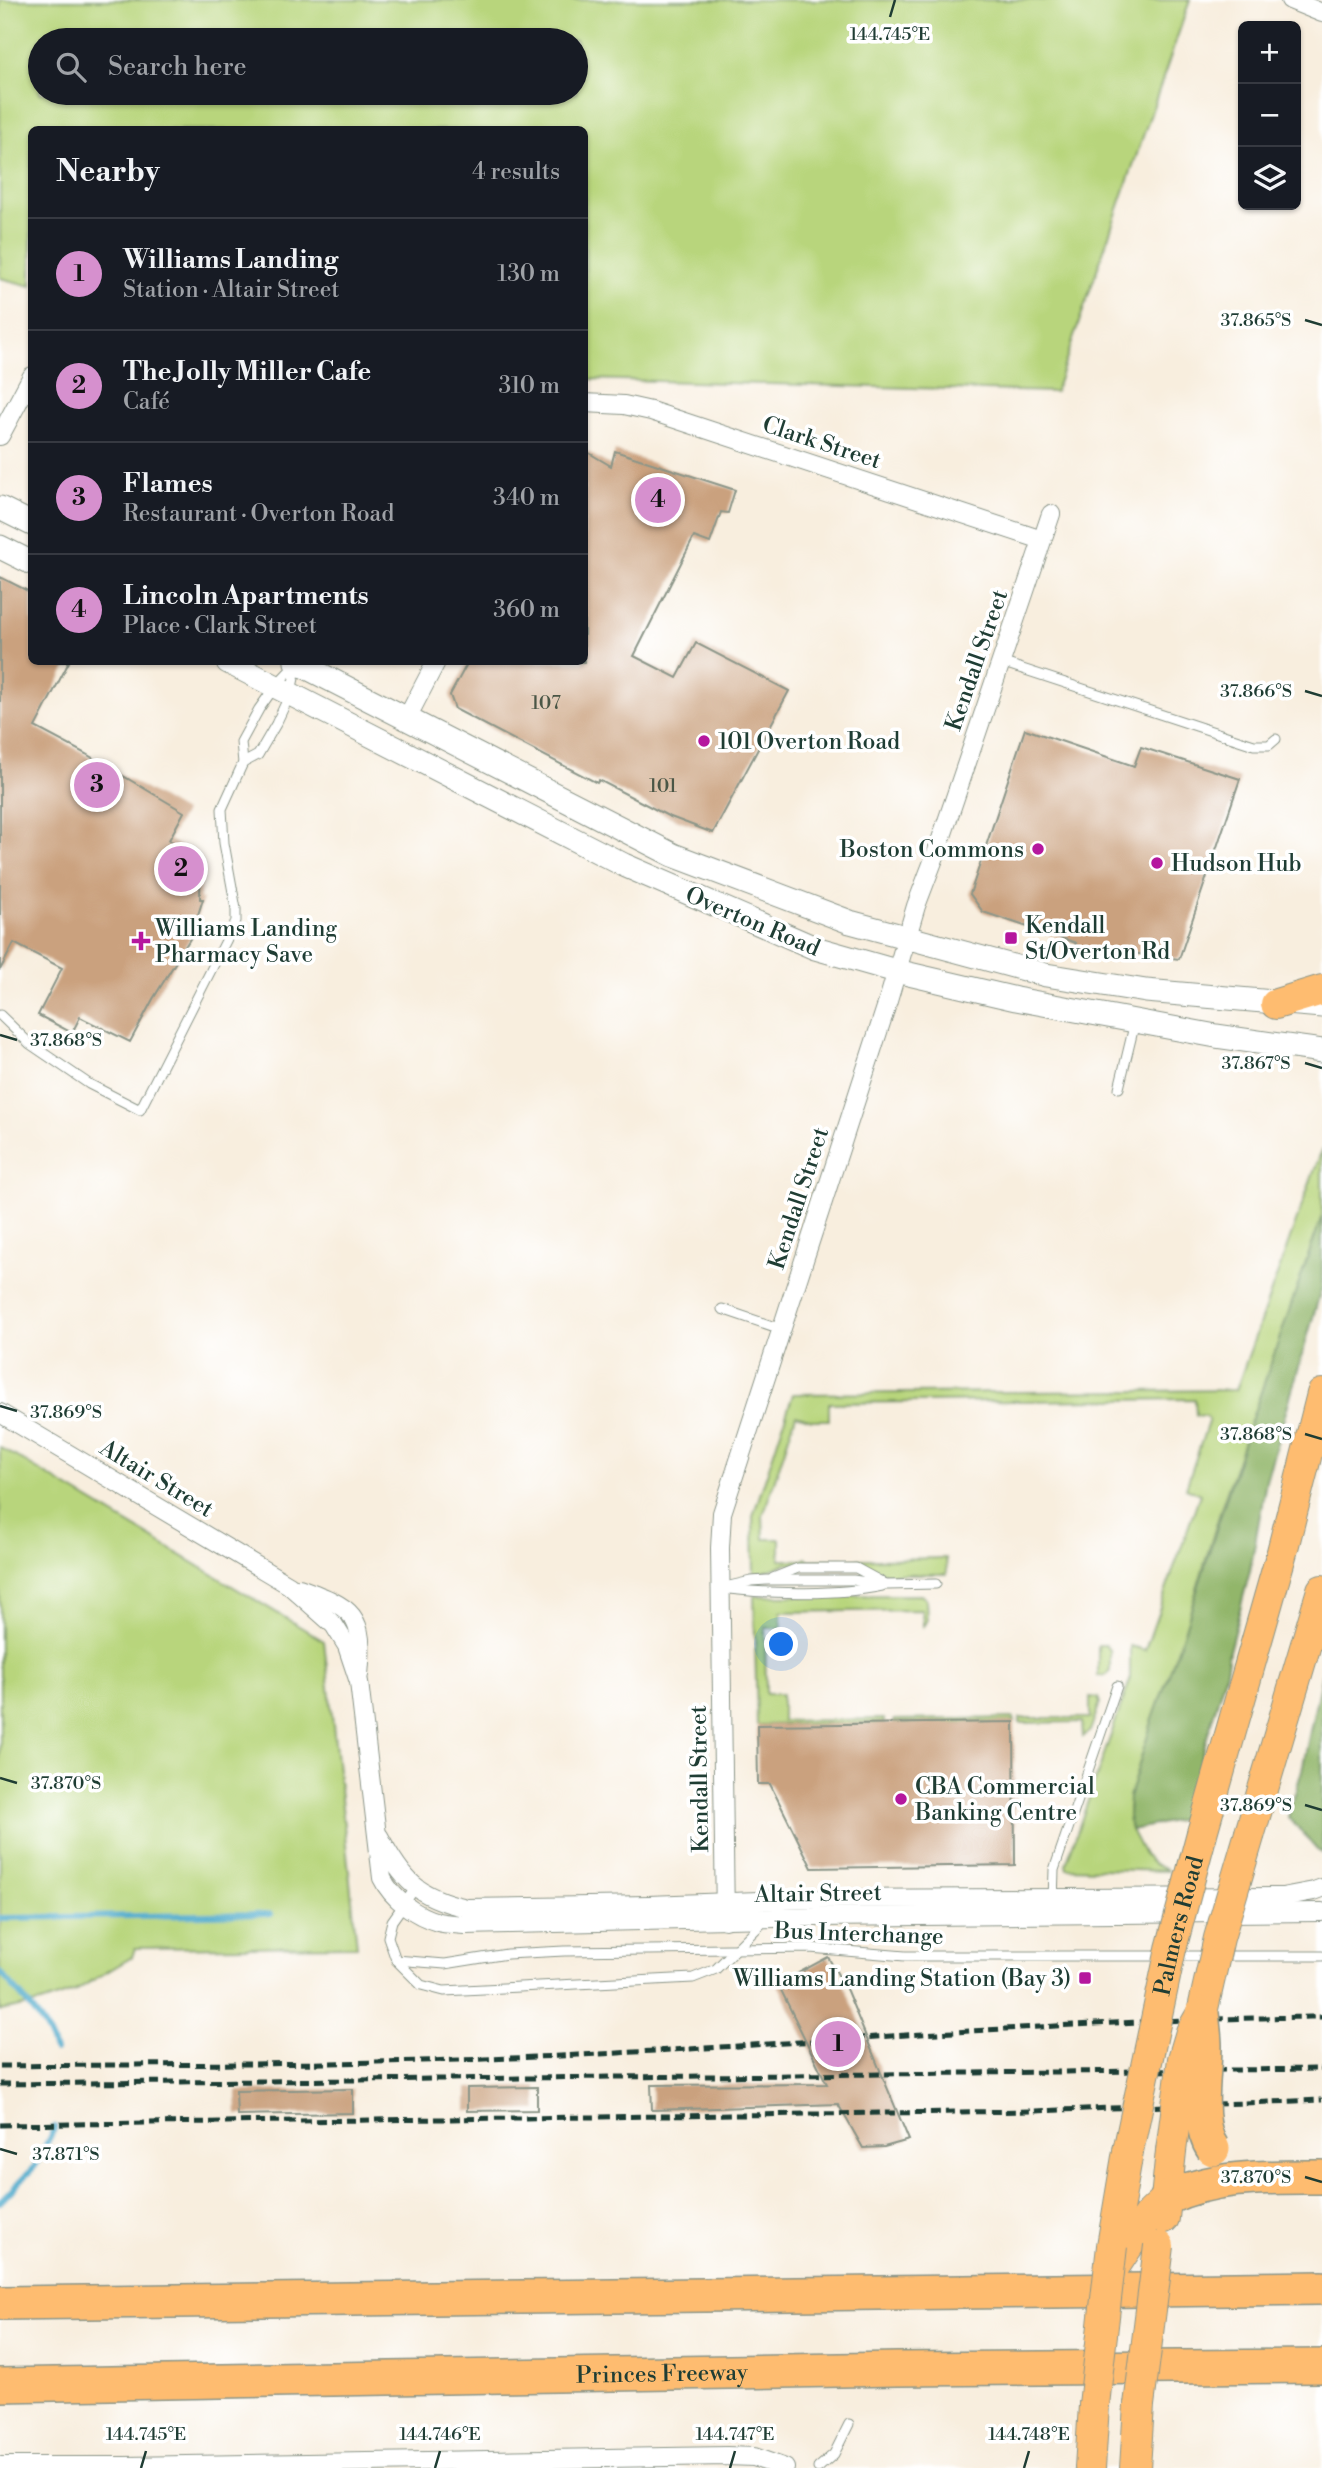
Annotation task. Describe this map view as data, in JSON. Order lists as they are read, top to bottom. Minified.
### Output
{"streets":{"highway":["Palmers Road","Princes Freeway"],"street":["Clark Street","Kendall Street","Overton Road","Altair Street"],"lane":["Bus Interchange"]},"crossings":[["Clark Street","Kendall Street"],["Kendall Street","Overton Road"],["Kendall Street","Altair Street"]],"places":{"other":["101 Overton Road","Boston Commons","Hudson Hub","CBA Commercial Banking Centre"],"transit":["Kendall St/Overton Rd","Williams Landing Station (Bay 3)"],"health":["Williams Landing Pharmacy Save"]},"house_numbers":["107","101"],"page":{"map_buttons":["+","−"],"search":"Search here","heading":["Nearby","4 results"],"list":[{"mark":"1","name":"Williams Landing","note":"Station · Altair Street","value":"130 m"},{"mark":"2","name":"The Jolly Miller Cafe","note":"Café","value":"310 m"},{"mark":"3","name":"Flames","note":"Restaurant · Overton Road","value":"340 m"},{"mark":"4","name":"Lincoln Apartments","note":"Place · Clark Street","value":"360 m"}],"pins":["4","3","2","1"]},"coordinates":["144.745°E","37.865°S","37.866°S","37.868°S","37.867°S","37.869°S","37.870°S","37.871°S","144.746°E","144.747°E","144.748°E"]}
